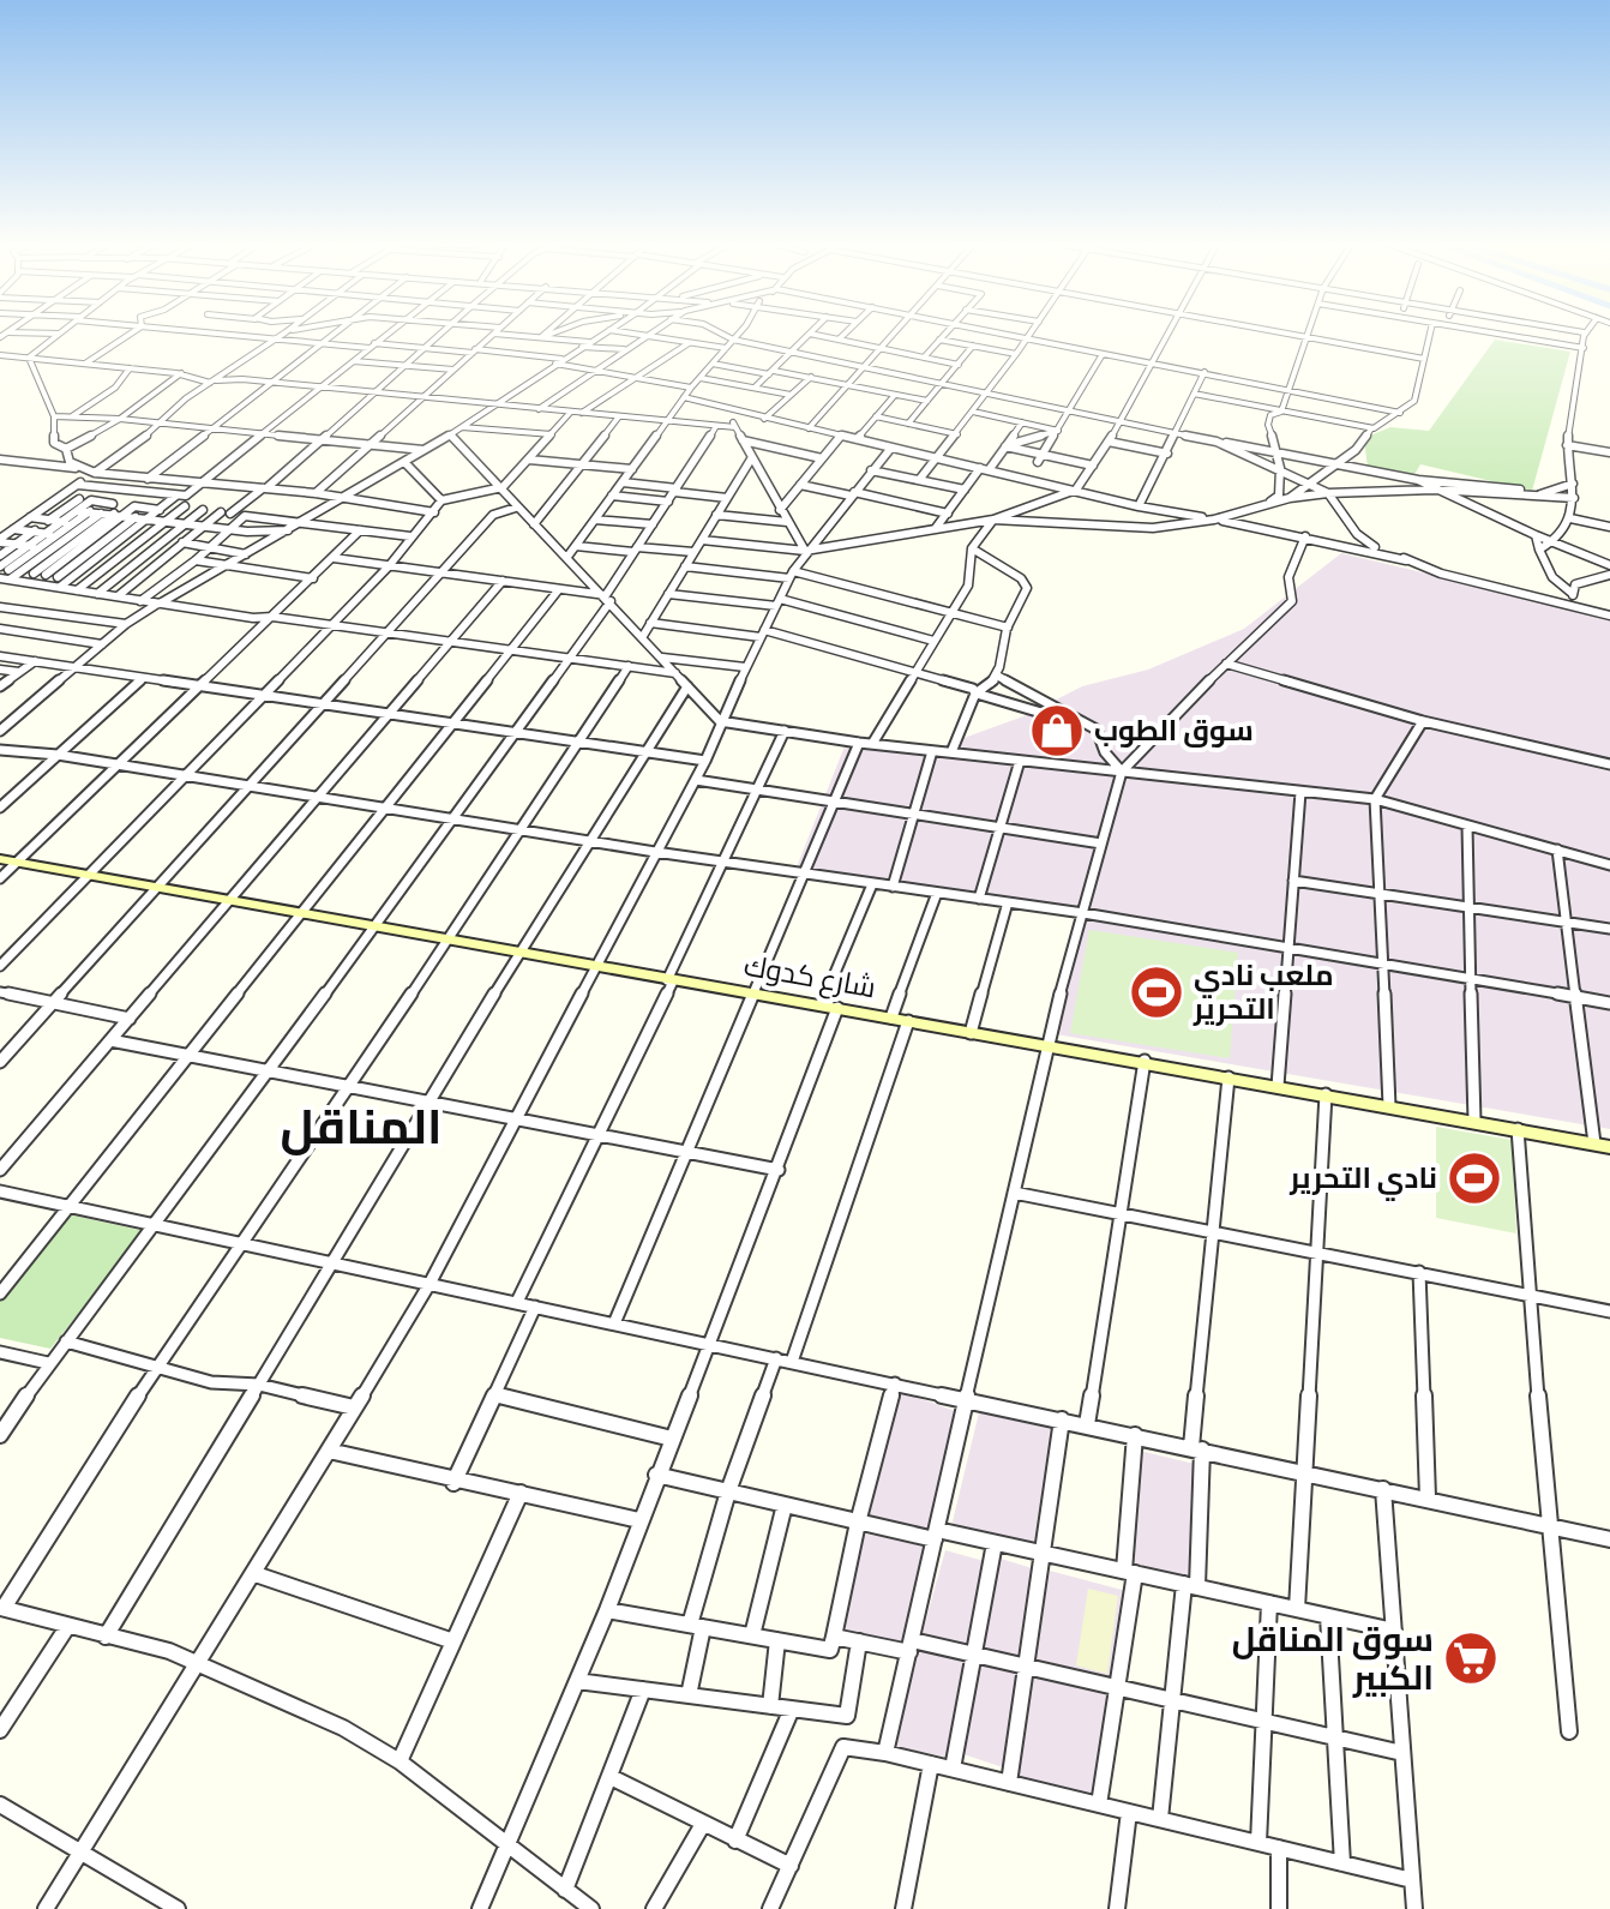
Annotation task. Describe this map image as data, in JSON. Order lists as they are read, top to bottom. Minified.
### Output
{"streets":{"street":["شارع كدوك"]},"districts":["المناقل"],"places":{"shop":["سوق الطوب"],"sports":["ملعب نادي التحرير","نادي التحرير"],"supermarket":["سوق المناقل الكبير"]}}
